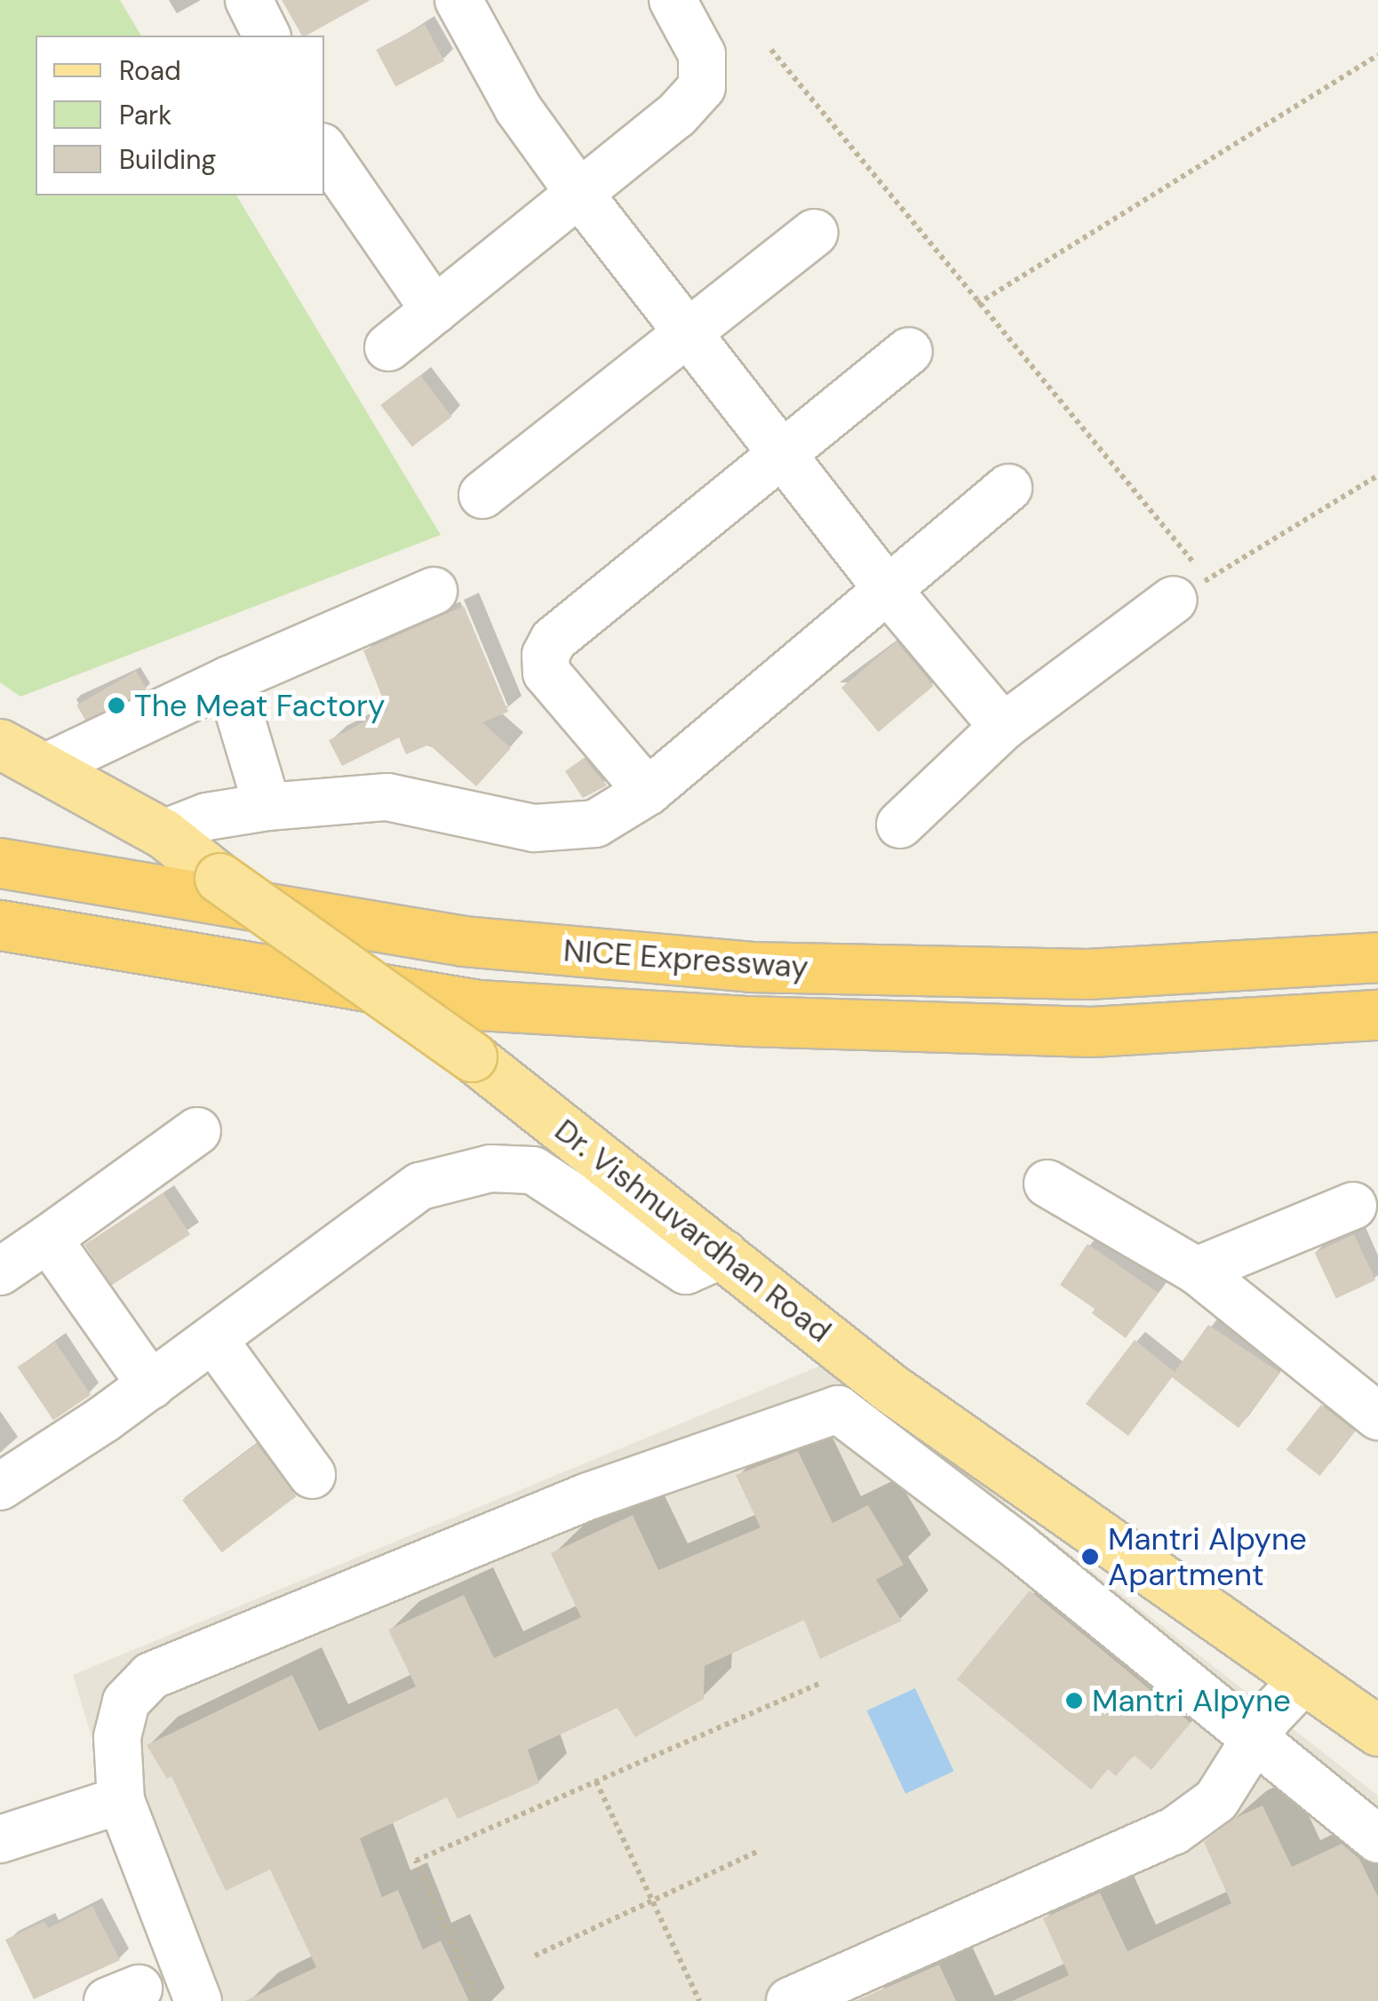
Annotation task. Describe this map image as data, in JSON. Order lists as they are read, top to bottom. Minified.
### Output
{"streets":{"highway":["NICE Expressway"],"main road":["Dr. Vishnuvardhan Road"]},"places":["The Meat Factory","Mantri Alpyne Apartment","Mantri Alpyne"],"legend":["Road","Park","Building"]}
